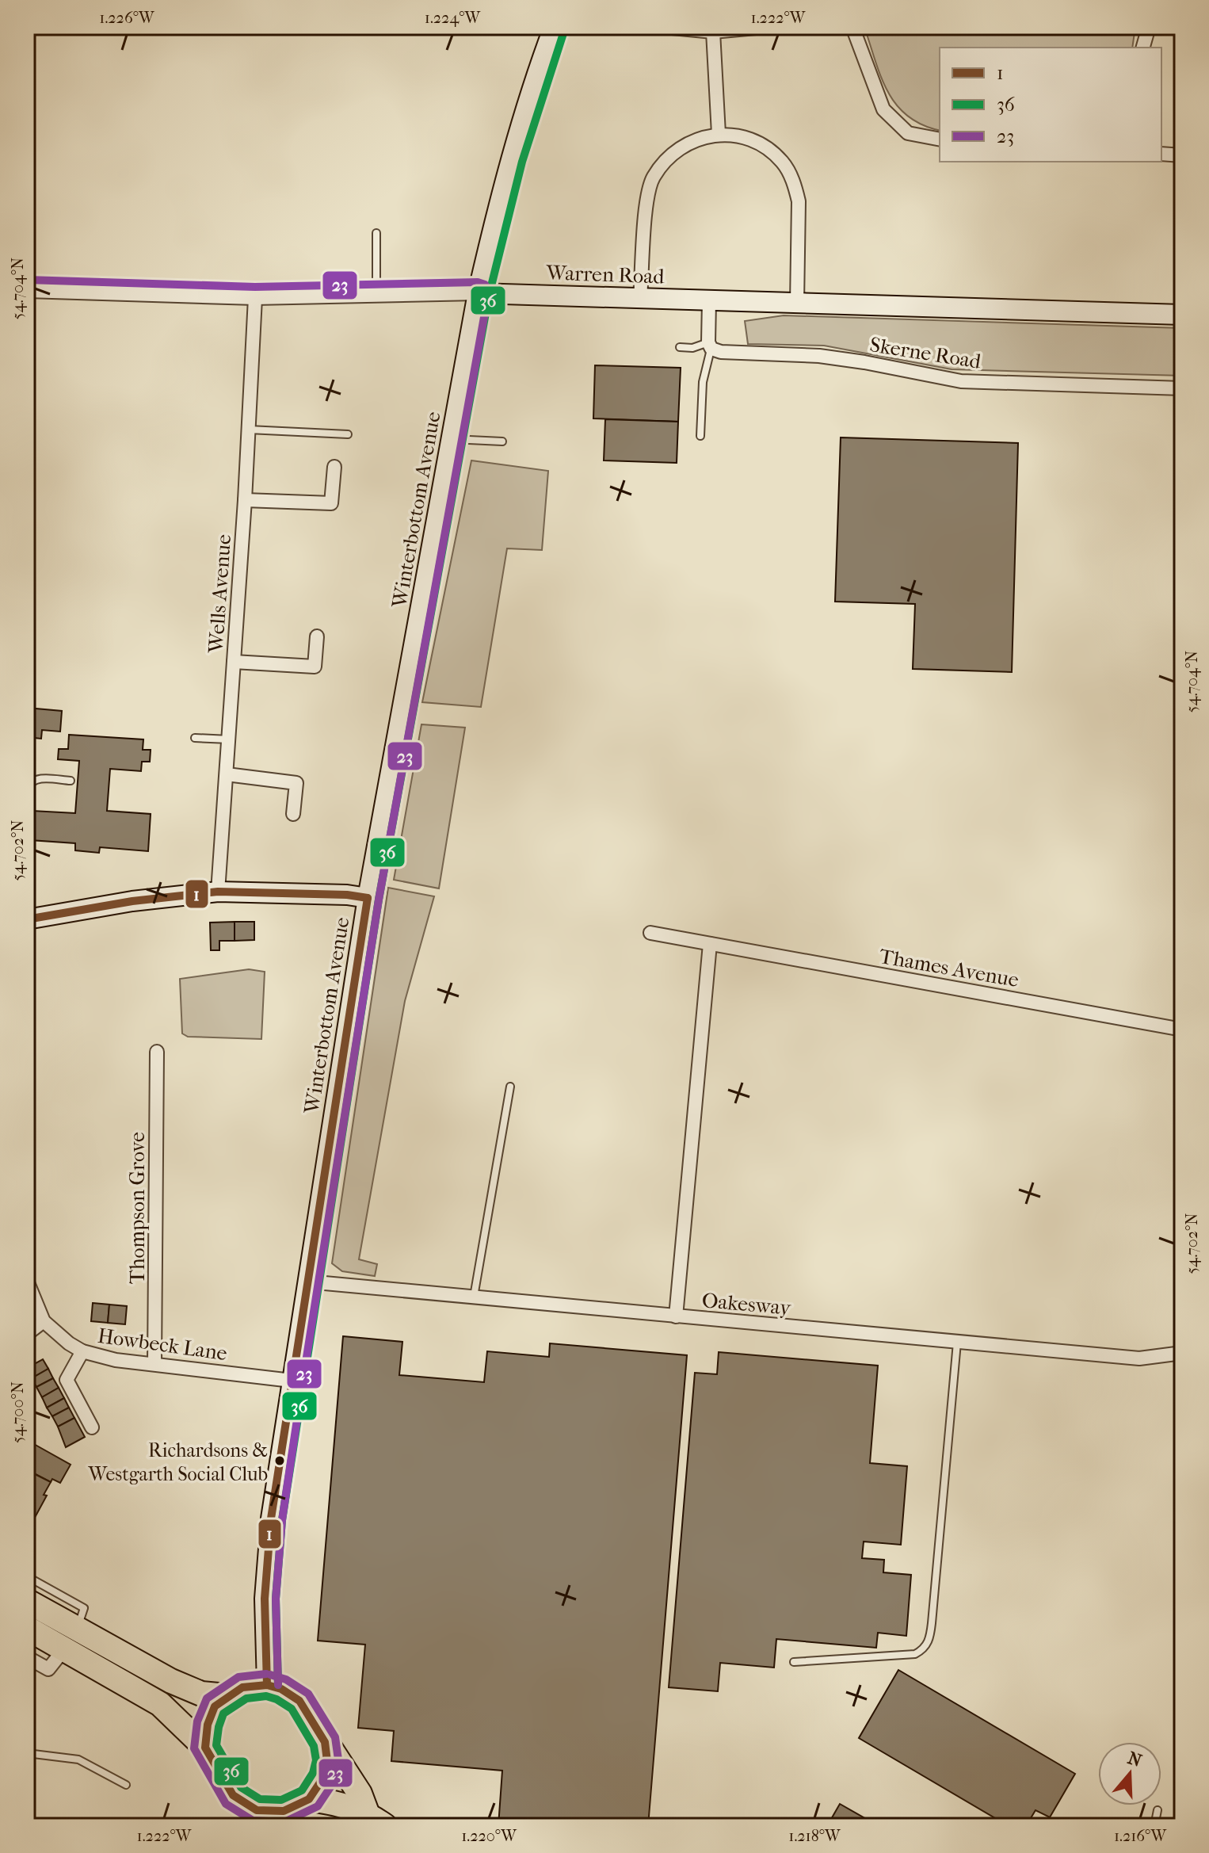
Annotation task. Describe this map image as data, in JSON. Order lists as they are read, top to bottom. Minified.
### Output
{"streets":{"street":["Warren Road","Skerne Road","Winterbottom Avenue","Wells Avenue","Thames Avenue","Thompson Grove","Oakesway","Howbeck Lane"]},"crossings":[["Warren Road","Winterbottom Avenue"],["Warren Road","Wells Avenue"],["Winterbottom Avenue","Oakesway"],["Winterbottom Avenue","Howbeck Lane"],["Thompson Grove","Howbeck Lane"]],"places":["Richardsons & Westgarth Social Club"],"lines":["transit line 36","transit line 23","transit line 1"],"legend":["1","36","23"],"north":"top","coordinates":["1.226°W","1.224°W","1.222°W","54.704°N","54.702°N","54.700°N","1.220°W","1.218°W","1.216°W"]}
